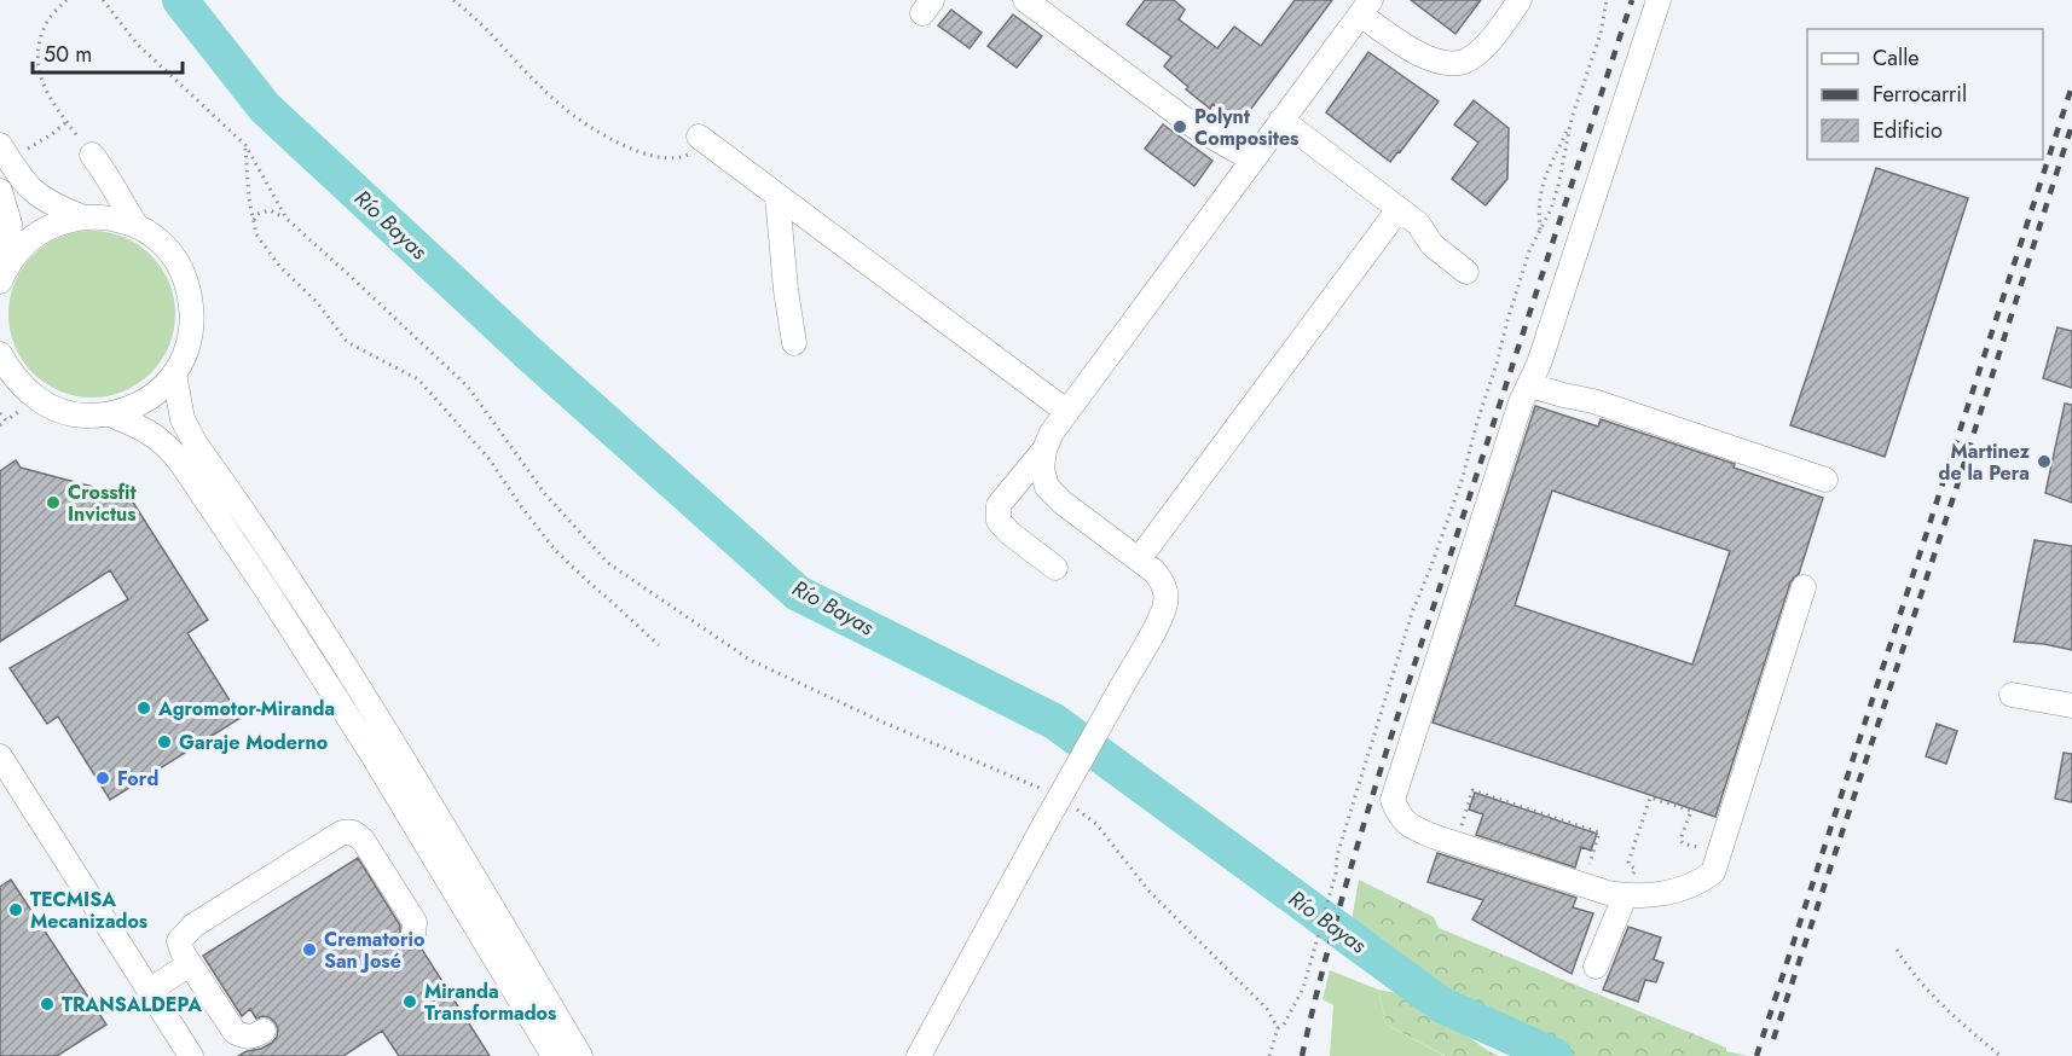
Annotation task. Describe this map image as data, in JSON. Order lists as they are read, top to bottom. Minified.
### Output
{"water":["Río Bayas"],"places":["Polynt Composites","Martinez de la Pera","Crossfit Invictus","Agromotor-Miranda","Garaje Moderno","Ford","TECMISA Mecanizados","Crematorio San José","Miranda Transformados","TRANSALDEPA"],"legend":["Calle","Ferrocarril","Edificio"],"scale_bar":"50 m"}
